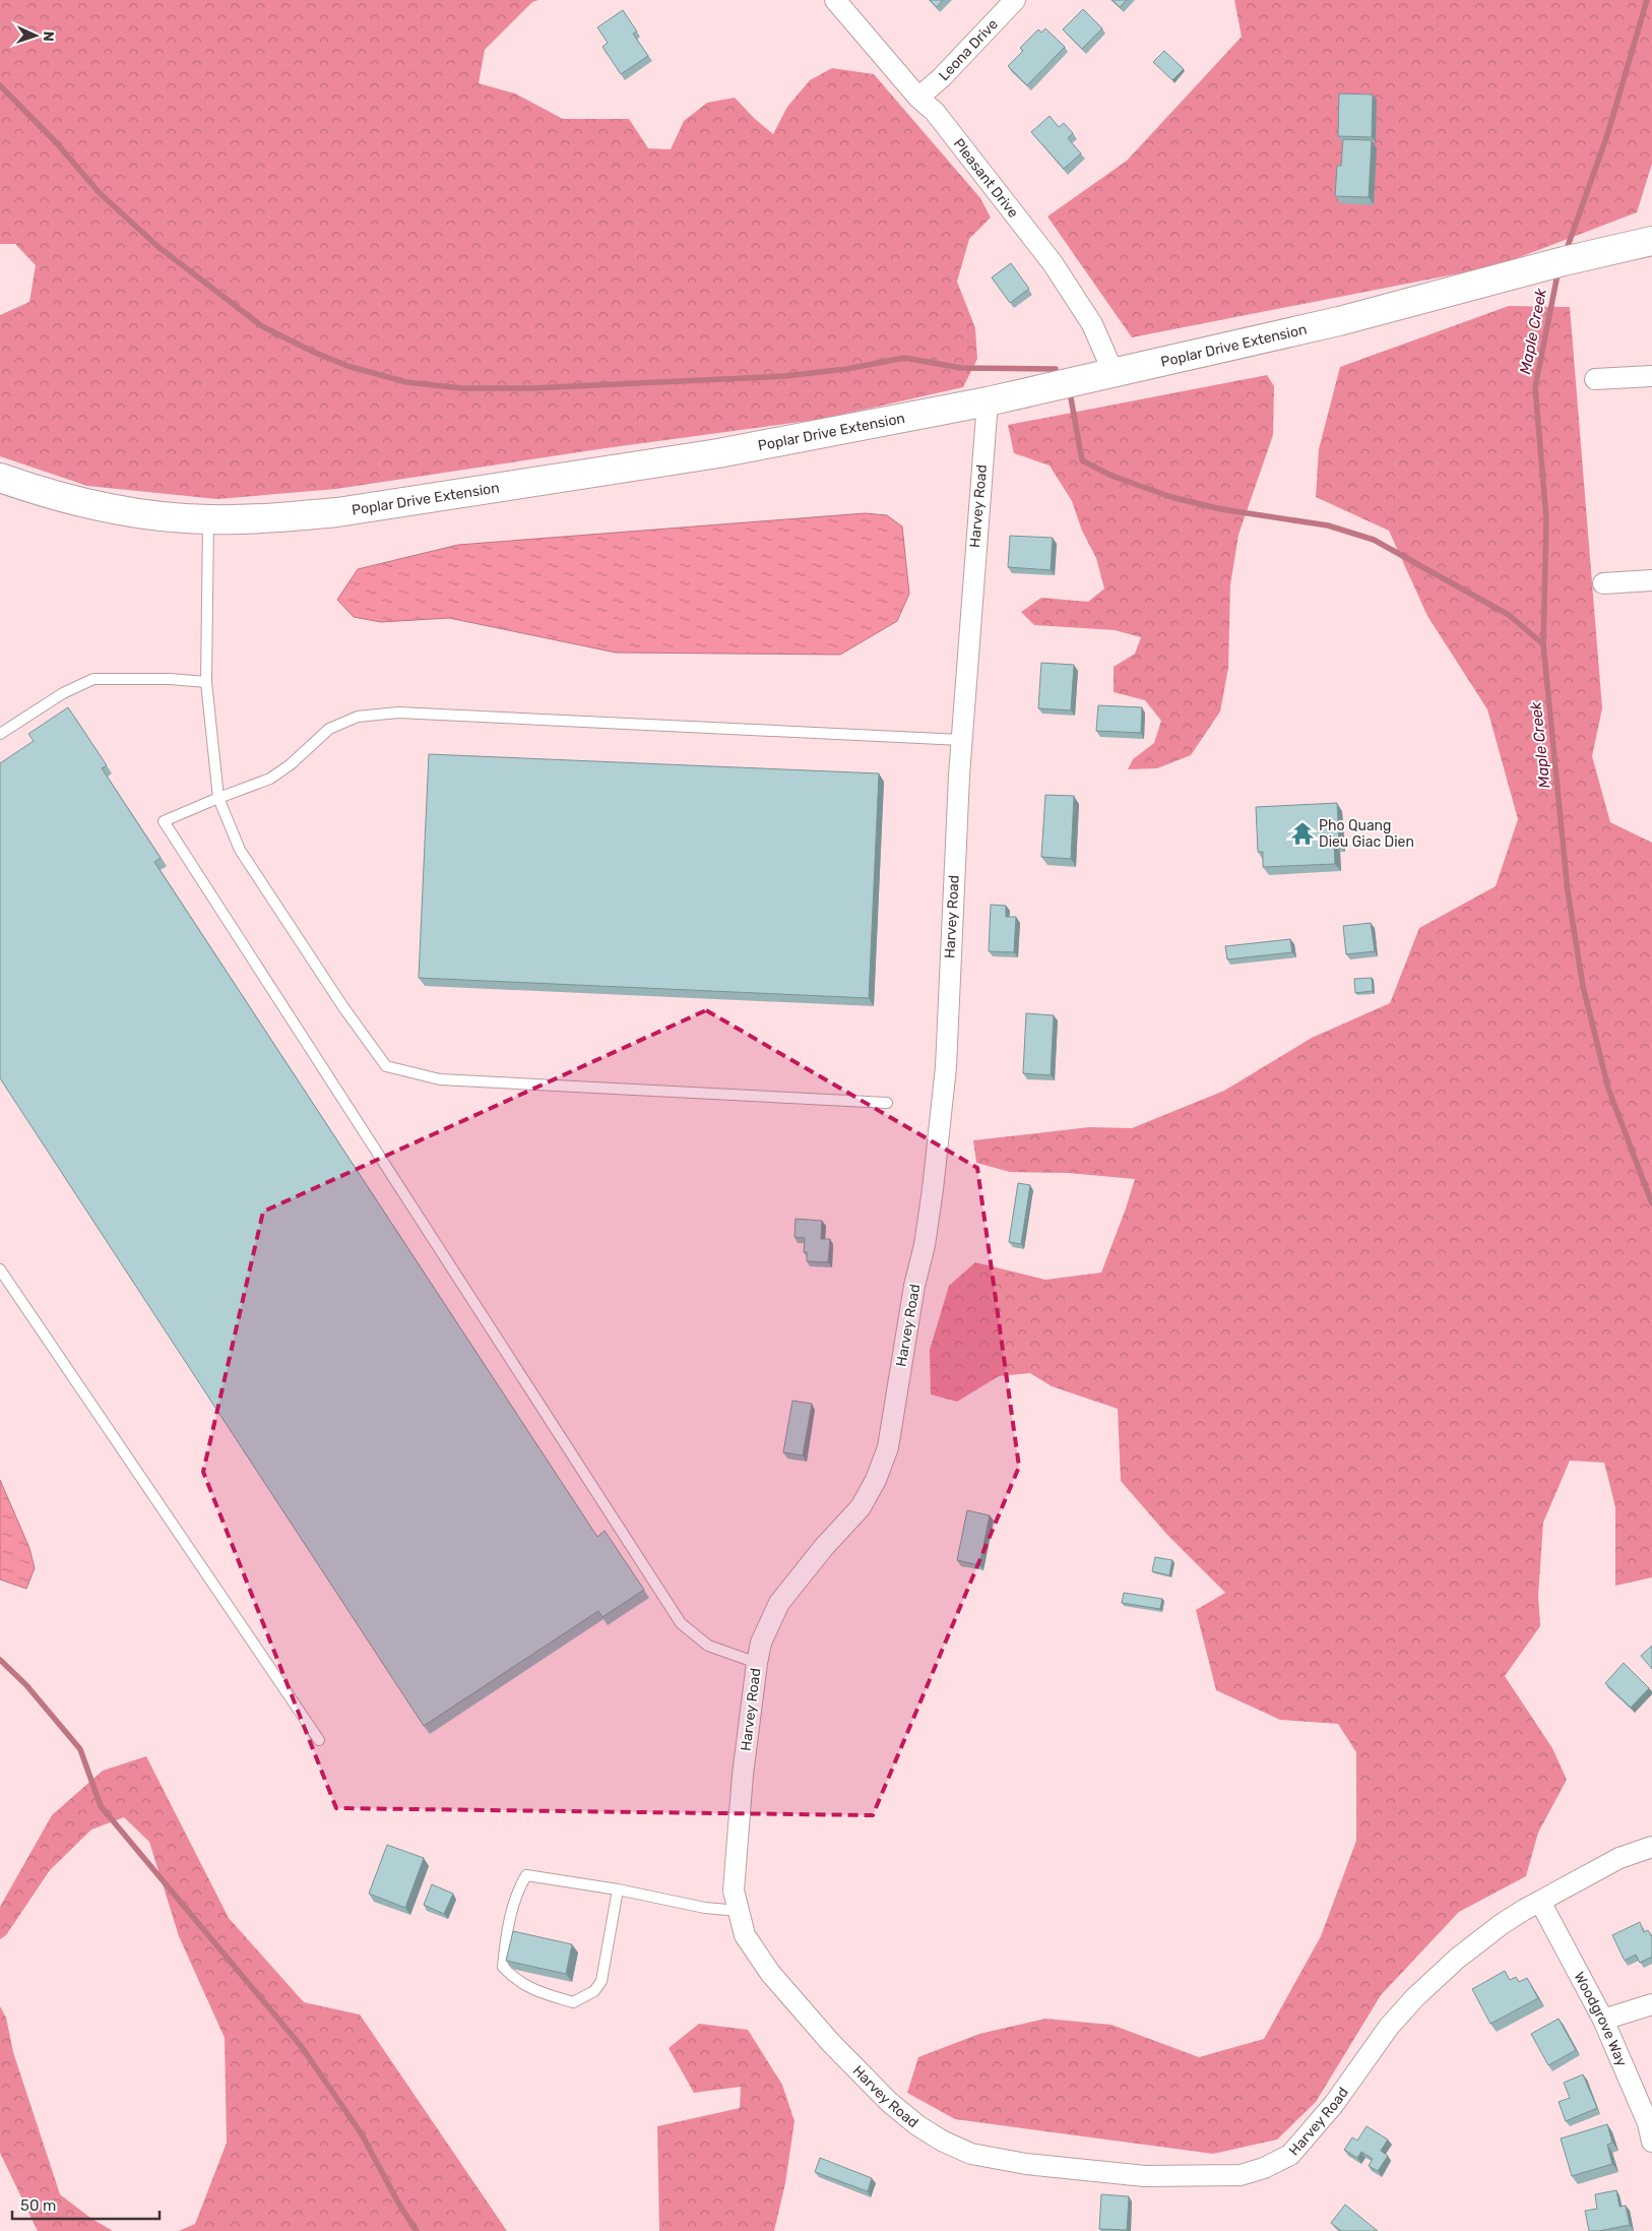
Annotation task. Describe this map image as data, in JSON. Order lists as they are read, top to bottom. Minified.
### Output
{"streets":{"street":["Leona Drive","Pleasant Drive","Poplar Drive Extension","Harvey Road","Woodgrove Way"]},"crossings":[["Leona Drive","Pleasant Drive"],["Pleasant Drive","Poplar Drive Extension"],["Poplar Drive Extension","Harvey Road"],["Harvey Road","Woodgrove Way"]],"water":["Maple Creek"],"places":{"temple":["Pho Quang Dieu Giac Dien"]},"scale_bar":"50 m","north":"right"}
